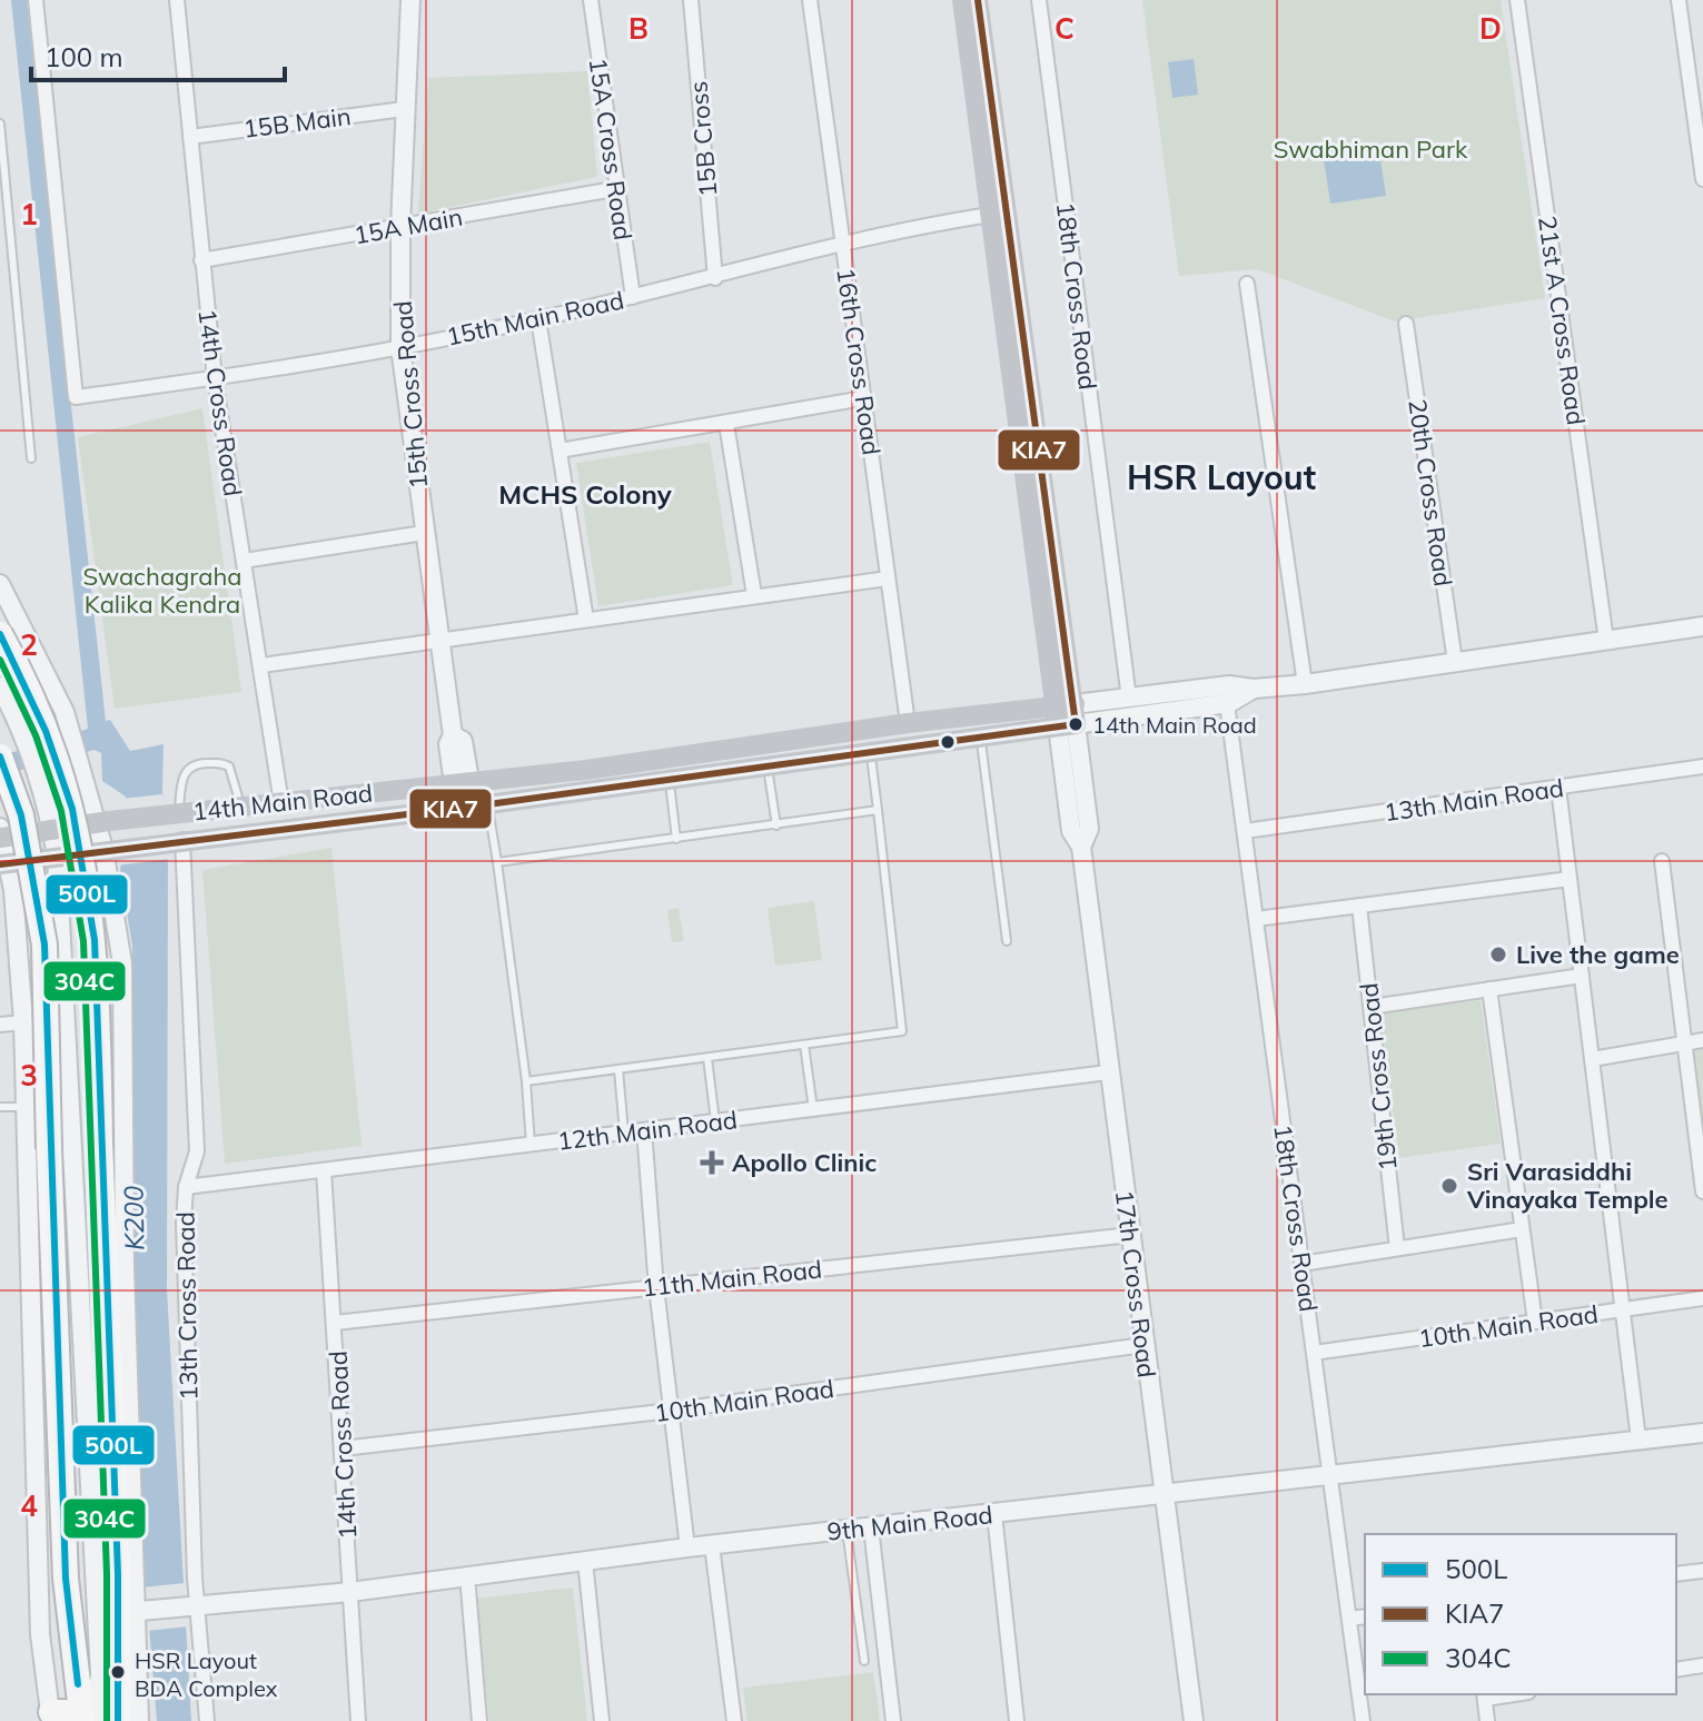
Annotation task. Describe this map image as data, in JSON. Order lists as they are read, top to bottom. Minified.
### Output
{"streets":{"main road":["14th Main Road","17th Cross Road"],"street":["15B Main","15B Cross","15A Cross Road","15A Main","18th Cross Road","15th Main Road","21st A Cross Road","16th Cross Road","15th Cross Road","14th Cross Road","20th Cross Road","13th Main Road","19th Cross Road","12th Main Road","11th Main Road","13th Cross Road","10th Main Road","9th Main Road"]},"crossings":[["15B Main","15th Cross Road"],["15B Main","14th Cross Road"],["15B Cross","15th Main Road"],["15A Cross Road","15A Main"],["15A Cross Road","15th Main Road"],["15A Main","15th Cross Road"],["15A Main","14th Cross Road"],["18th Cross Road","13th Main Road"],["18th Cross Road","14th Main Road"],["18th Cross Road","10th Main Road"],["18th Cross Road","9th Main Road"],["15th Main Road","16th Cross Road"],["15th Main Road","15th Cross Road"],["15th Main Road","14th Cross Road"],["15th Main Road","17th Cross Road"],["21st A Cross Road","14th Main Road"],["16th Cross Road","14th Main Road"],["15th Cross Road","14th Main Road"],["14th Cross Road","14th Main Road"],["14th Cross Road","12th Main Road"],["14th Cross Road","11th Main Road"],["14th Cross Road","10th Main Road"],["14th Cross Road","9th Main Road"],["20th Cross Road","14th Main Road"],["14th Main Road","17th Cross Road"],["14th Main Road","13th Cross Road"],["12th Main Road","17th Cross Road"],["12th Main Road","13th Cross Road"],["11th Main Road","17th Cross Road"],["17th Cross Road","10th Main Road"],["17th Cross Road","9th Main Road"],["13th Cross Road","9th Main Road"]],"districts":["HSR Layout","MCHS Colony"],"water":["K200"],"parks":["Swabhiman Park","Swachagraha Kalika Kendra"],"places":{"other":["14th Main Road","Live the game","Sri Varasiddhi Vinayaka Temple","HSR Layout BDA Complex"],"health":["Apollo Clinic"]},"lines":["transit line KIA7","transit line 500L","transit line 304C"],"legend":["500L","KIA7","304C"],"scale_bar":"100 m","grid":{"columns":["B","C","D"],"rows":["1","2","3","4"]}}
